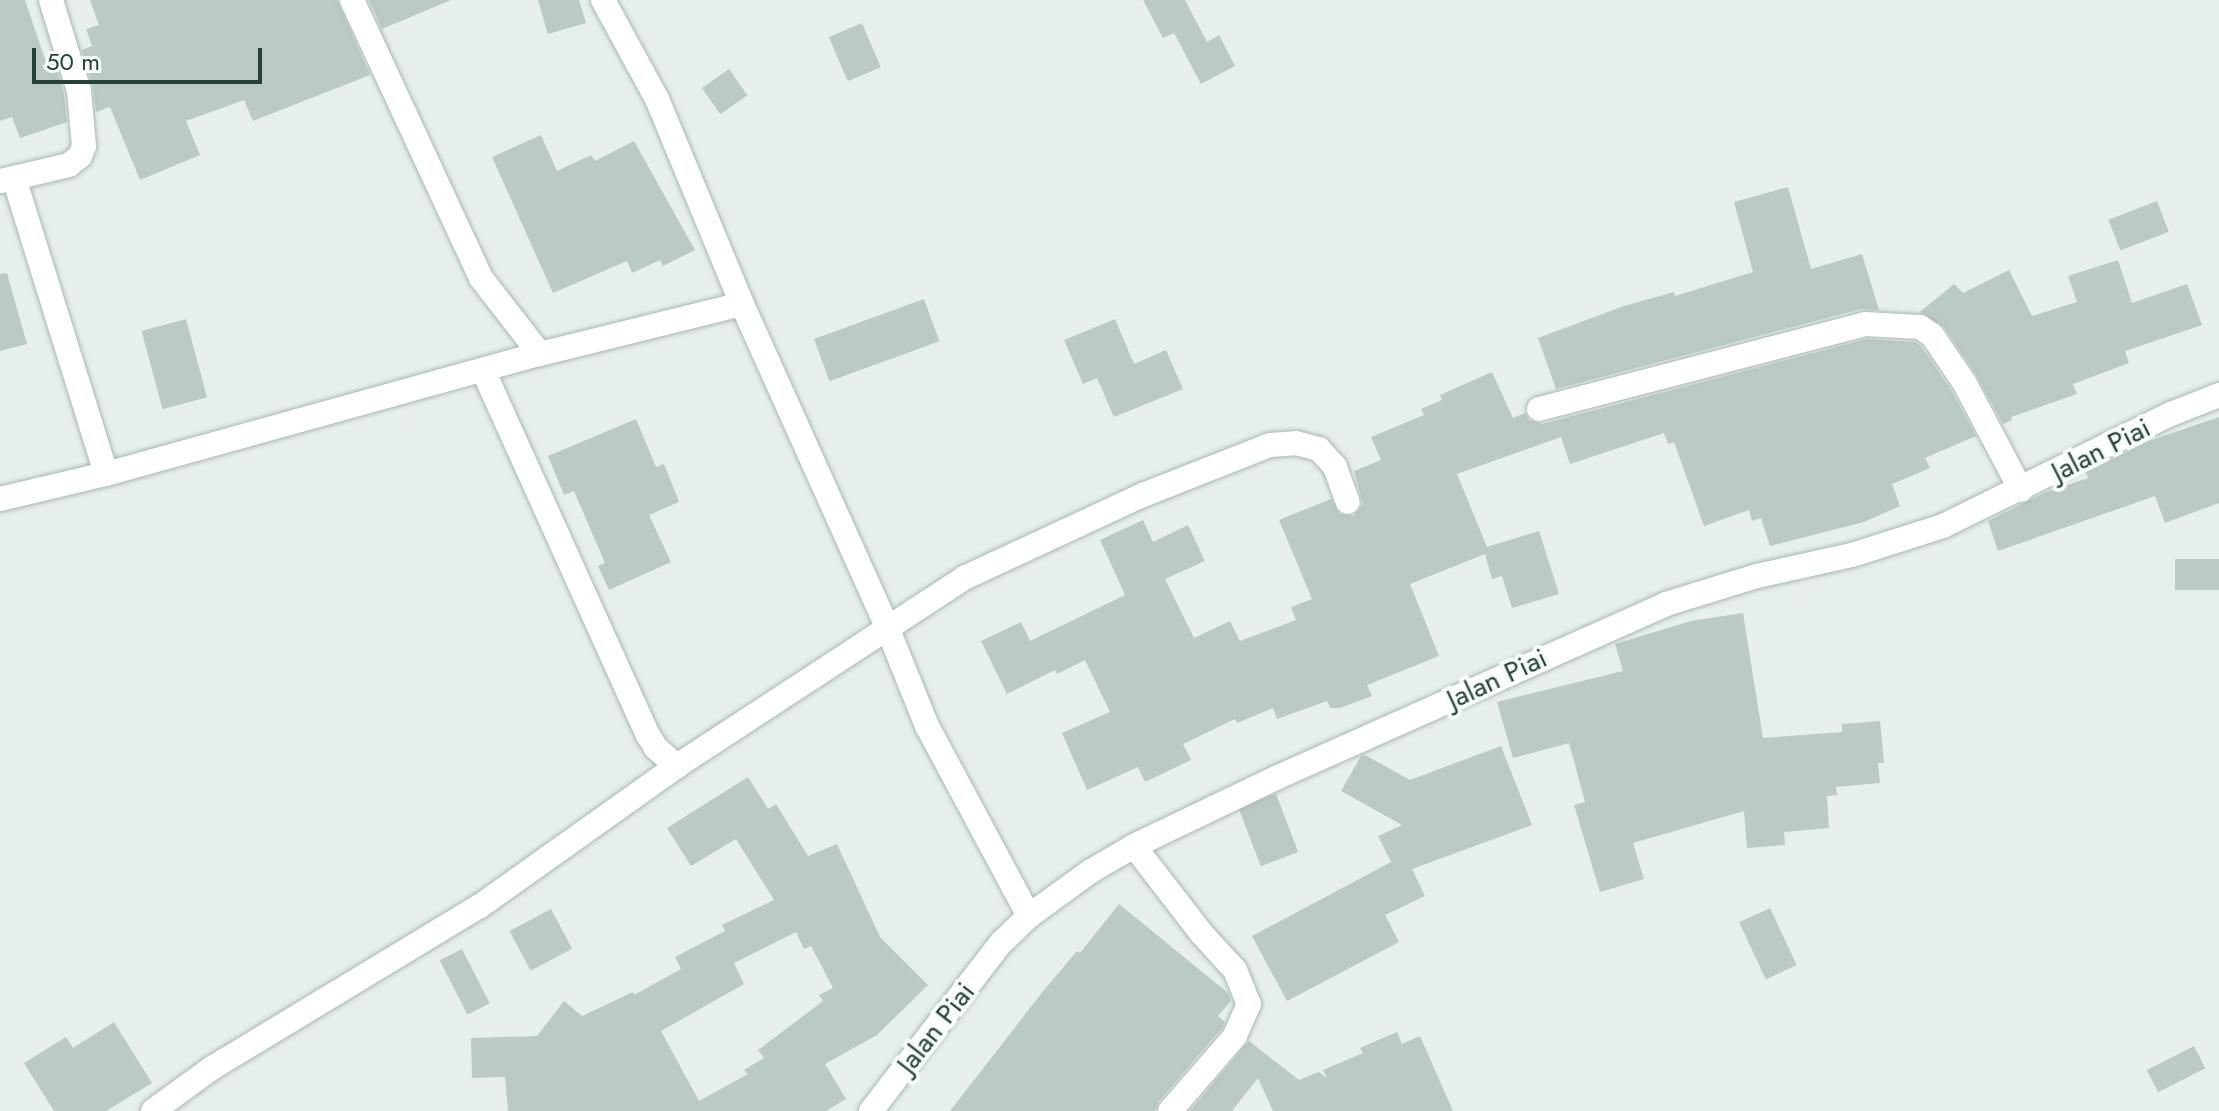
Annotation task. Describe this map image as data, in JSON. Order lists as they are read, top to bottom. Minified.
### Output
{"streets":{"street":["Jalan Piai"]},"scale_bar":"50 m"}
